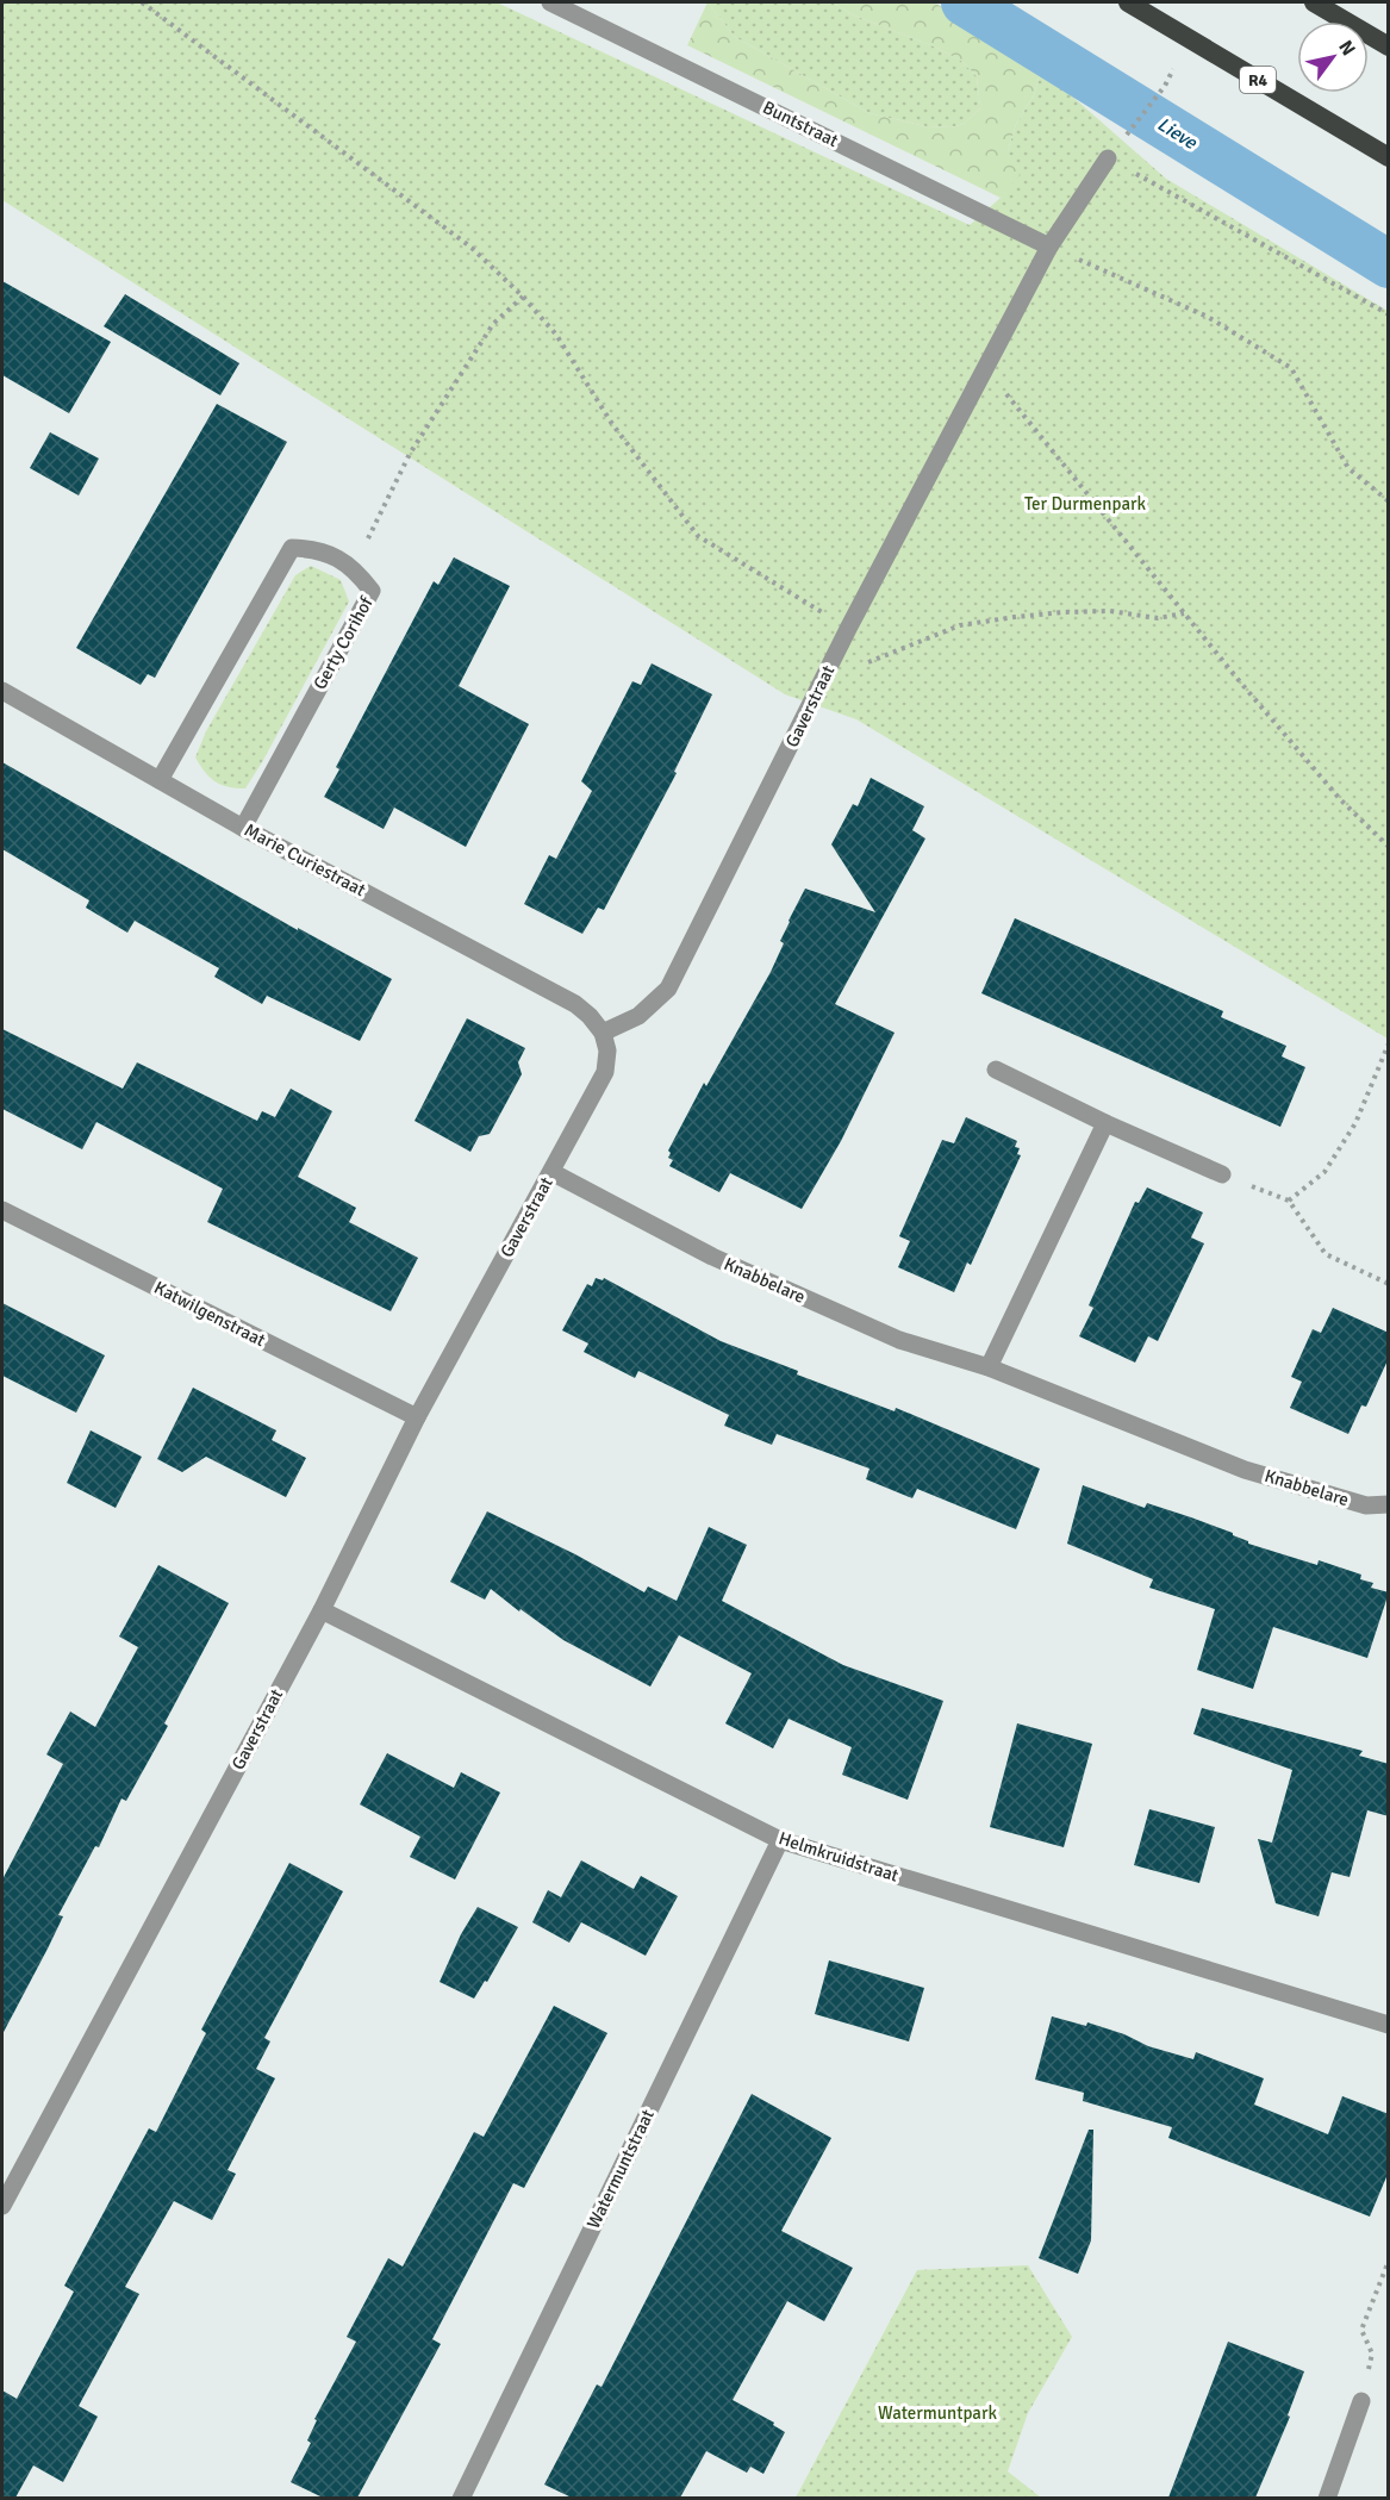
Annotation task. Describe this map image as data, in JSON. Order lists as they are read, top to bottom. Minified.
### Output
{"streets":{"highway":["R4"],"street":["Buntstraat","Gerty Corihof","Gaverstraat","Marie Curiestraat","Knabbelare","Katwilgenstraat","Helmkruidstraat","Watermuntstraat"]},"crossings":[["Buntstraat","Gaverstraat"],["Gerty Corihof","Marie Curiestraat"],["Gaverstraat","Marie Curiestraat"],["Gaverstraat","Knabbelare"],["Gaverstraat","Katwilgenstraat"],["Gaverstraat","Helmkruidstraat"],["Helmkruidstraat","Watermuntstraat"]],"water":["Lieve"],"parks":["Ter Durmenpark","Watermuntpark"],"north":"top right"}
